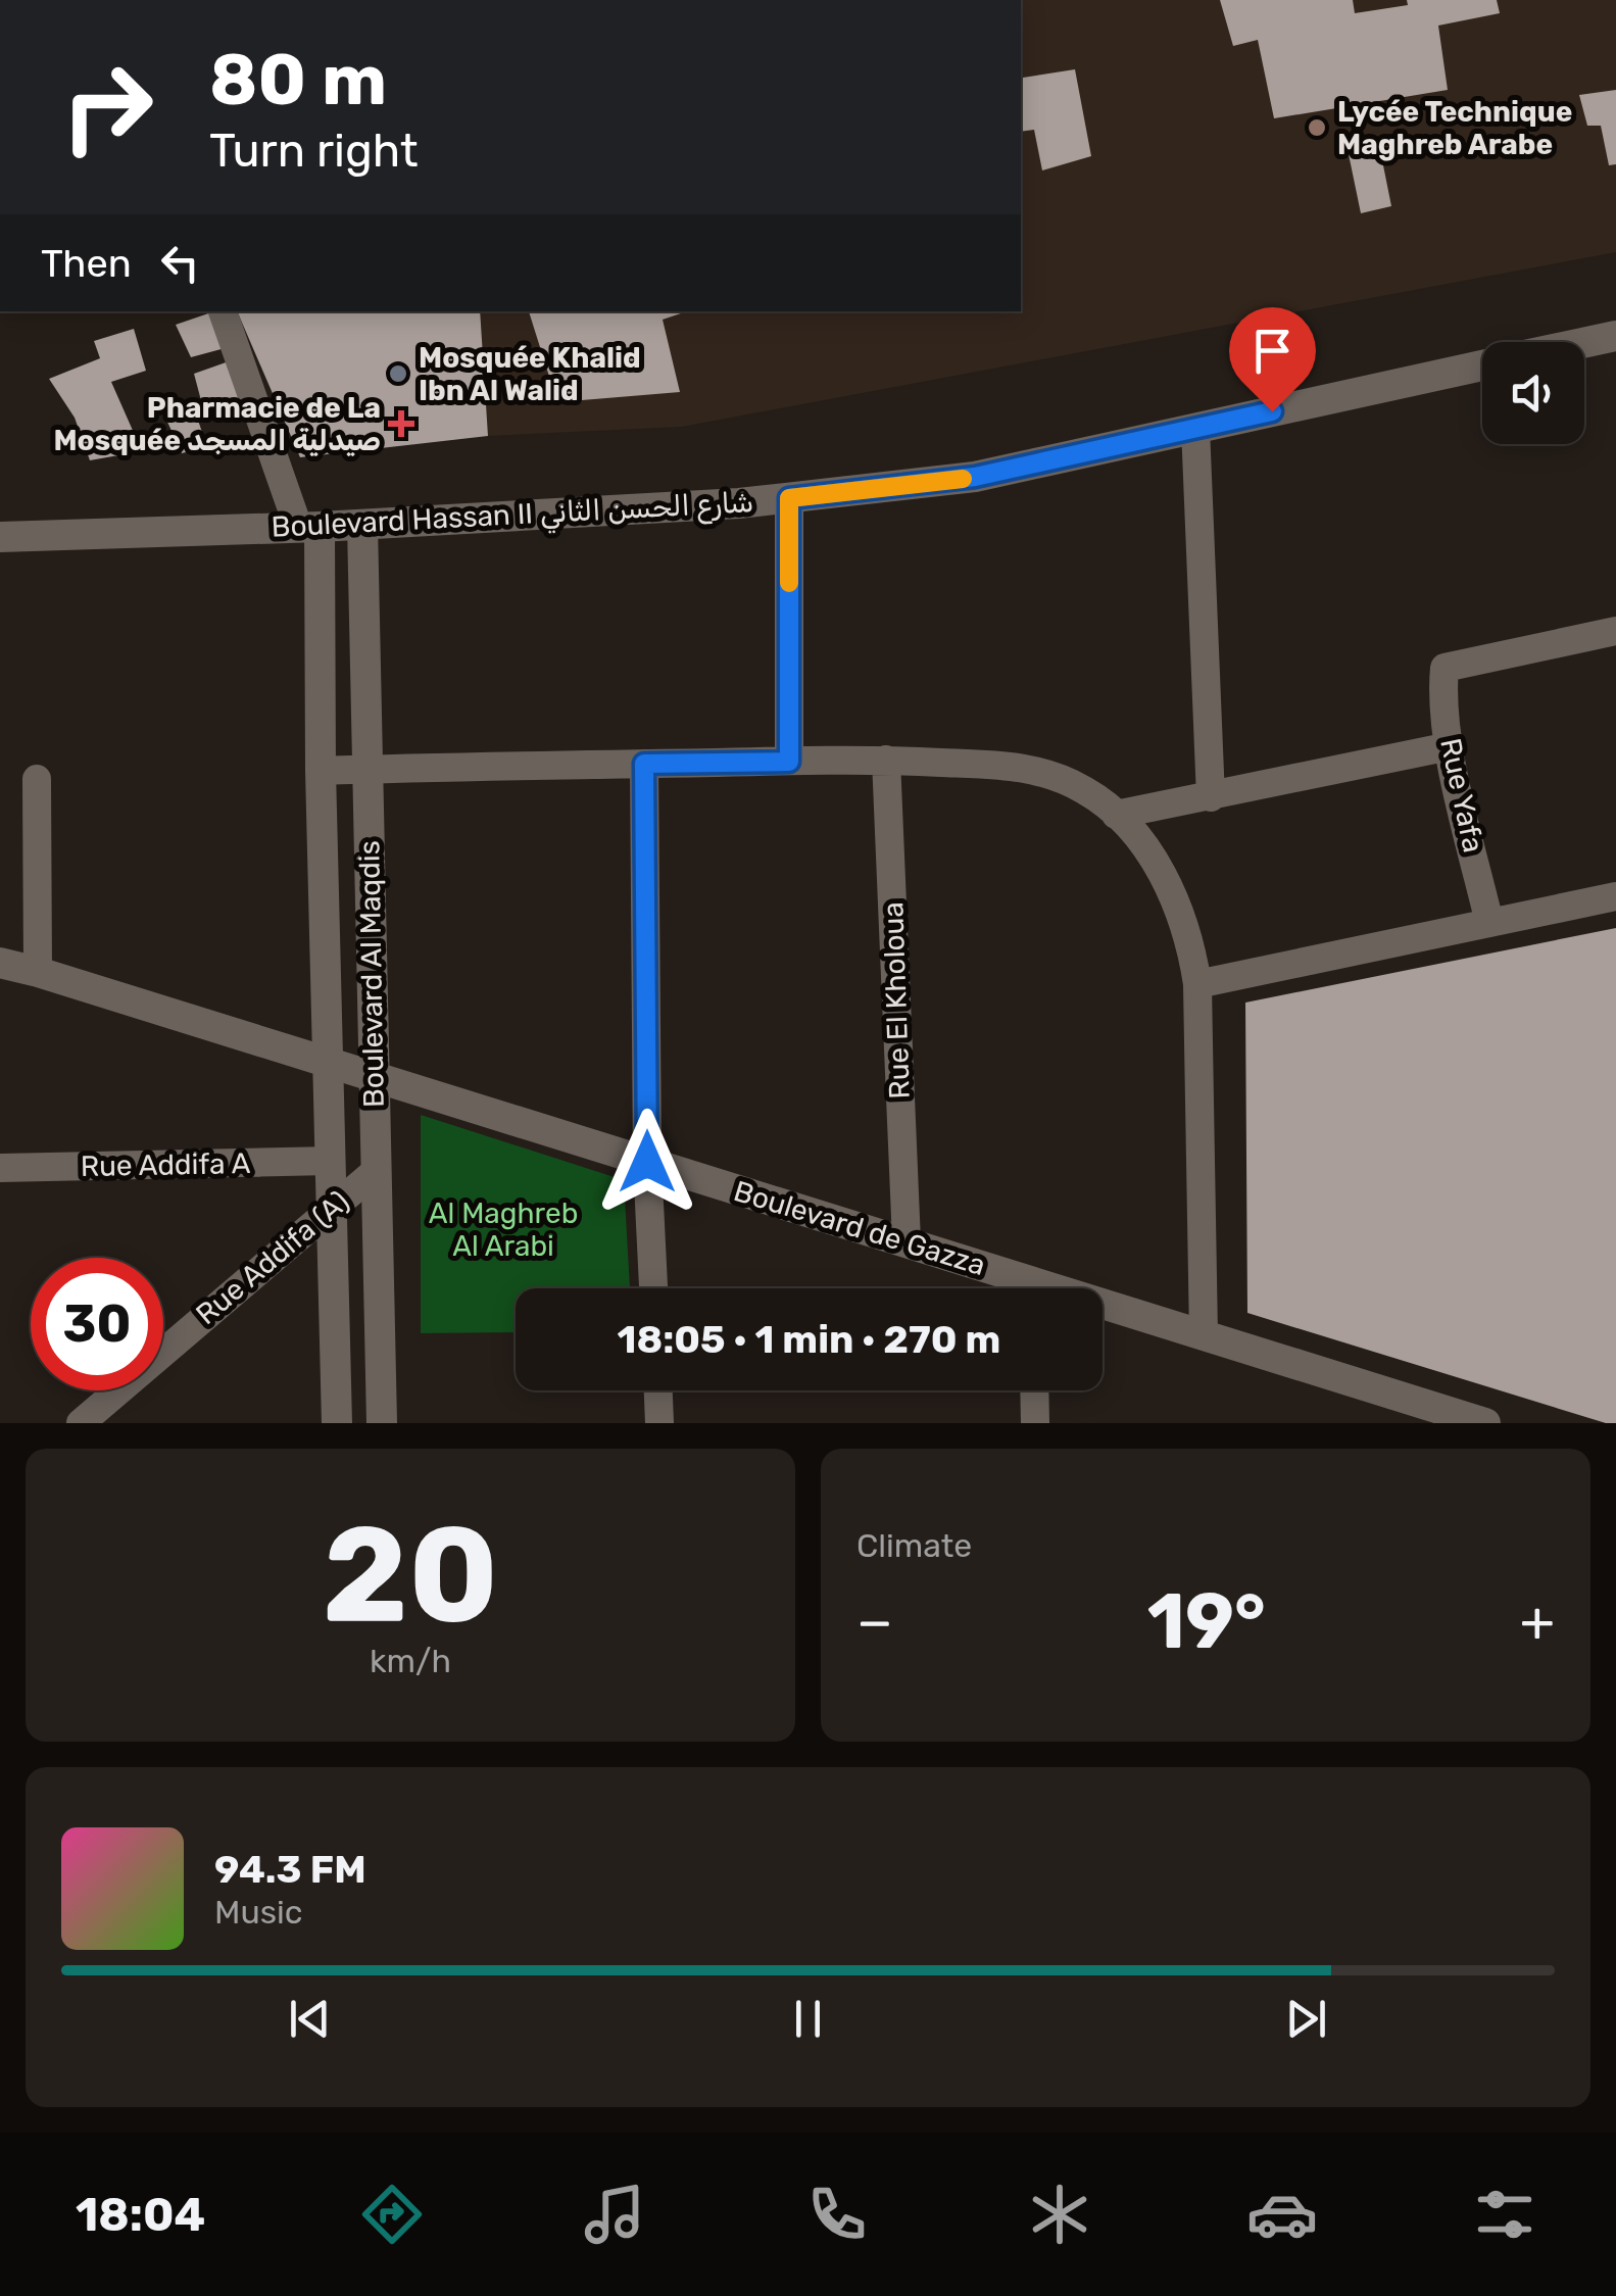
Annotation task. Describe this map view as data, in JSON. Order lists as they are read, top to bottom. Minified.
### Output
{"streets":{"main road":["Boulevard Hassan II شارع الحسن الثاني","Boulevard Al Maqdis","Boulevard de Gazza"],"street":["Rue Yafa","Rue El Kholoua","Rue Addifa A","Rue Addifa (A)"]},"crossings":[["Boulevard Hassan II شارع الحسن الثاني","Boulevard Al Maqdis"],["Boulevard Al Maqdis","Rue Addifa A"],["Boulevard Al Maqdis","Boulevard de Gazza"],["Boulevard Al Maqdis","Rue Addifa (A)"],["Rue El Kholoua","Boulevard de Gazza"]],"parks":["Al Maghreb Al Arabi"],"places":{"other":["Lycée Technique Maghreb Arabe","Mosquée Khalid Ibn Al Walid"],"health":["Pharmacie de La Mosquée صيدلية المسجد"]},"page":{"turn":["80 m","Turn right"],"then":"Then","limit":"30","trip":"18:05 · 1 min · 270 m","tile":[["20","km/h"],"Climate"],"heat":["−","19°","+"],"song":["94.3 FM","Music"],"tabs":"18:04"}}
